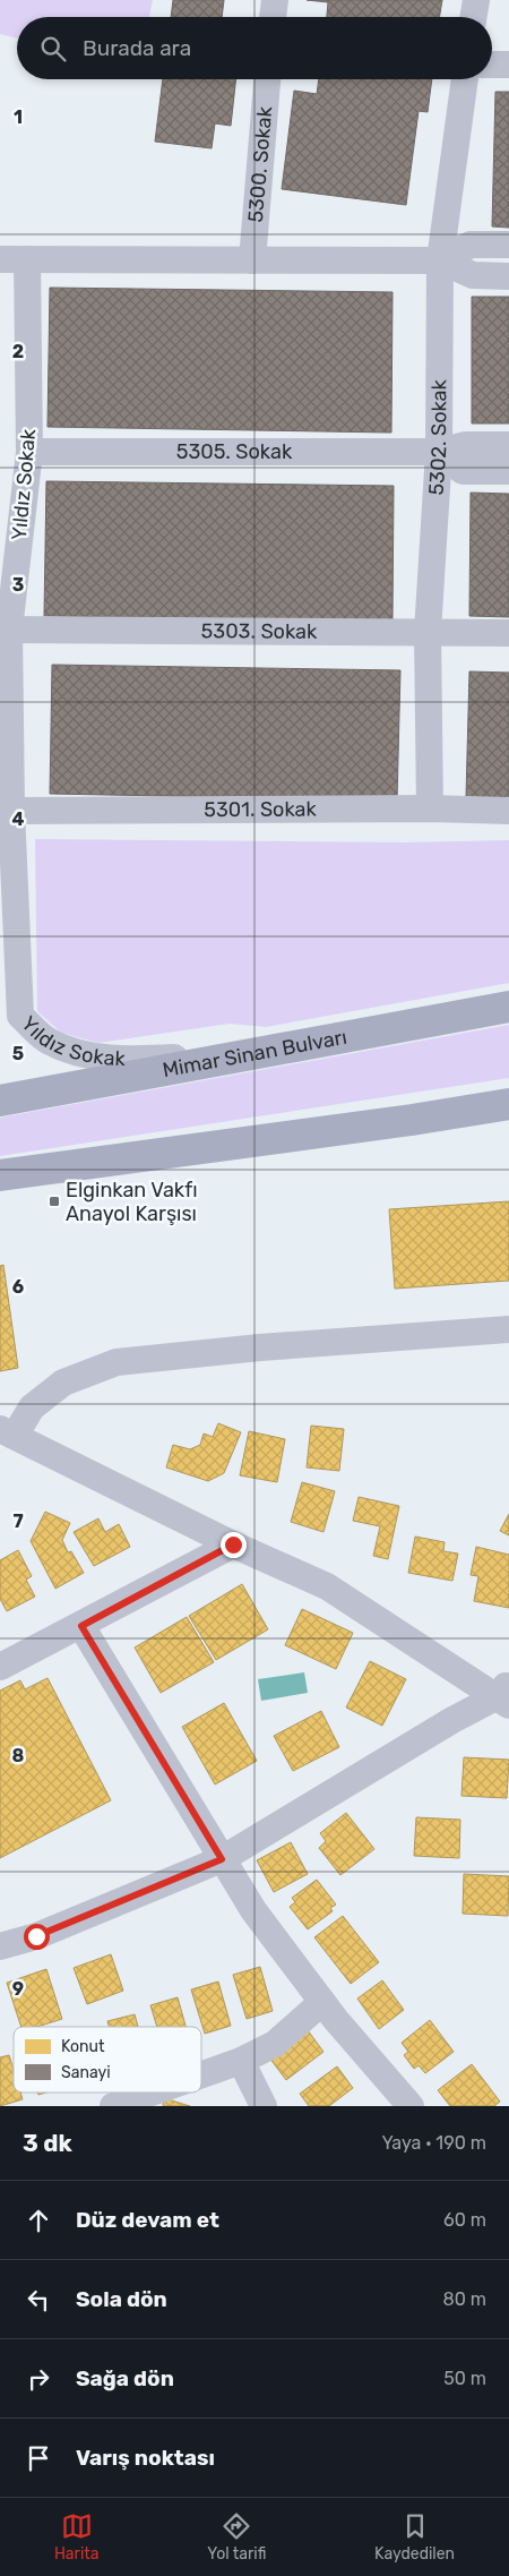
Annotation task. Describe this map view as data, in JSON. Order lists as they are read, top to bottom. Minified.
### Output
{"streets":{"highway":["Mimar Sinan Bulvarı"],"street":["5300. Sokak","5302. Sokak","5305. Sokak","Yıldız Sokak","5303. Sokak","5301. Sokak"]},"crossings":[["5302. Sokak","5305. Sokak"],["5302. Sokak","5303. Sokak"],["5302. Sokak","5301. Sokak"],["5305. Sokak","Yıldız Sokak"],["Yıldız Sokak","5303. Sokak"],["Yıldız Sokak","5301. Sokak"],["Yıldız Sokak","Mimar Sinan Bulvarı"]],"places":{"transit":["Elginkan Vakfı Anayol Karşısı"]},"legend":["Konut","Sanayi"],"page":{"search":"Burada ara","heading":["3 dk","Yaya · 190 m"],"list":[["Düz devam et","60 m"],["Sola dön","80 m"],["Sağa dön","50 m"],"Varış noktası"],"nav":["Harita","Yol tarifi","Kaydedilen"]},"grid":{"rows":["1","2","3","4","5","6","7","8","9"]}}
